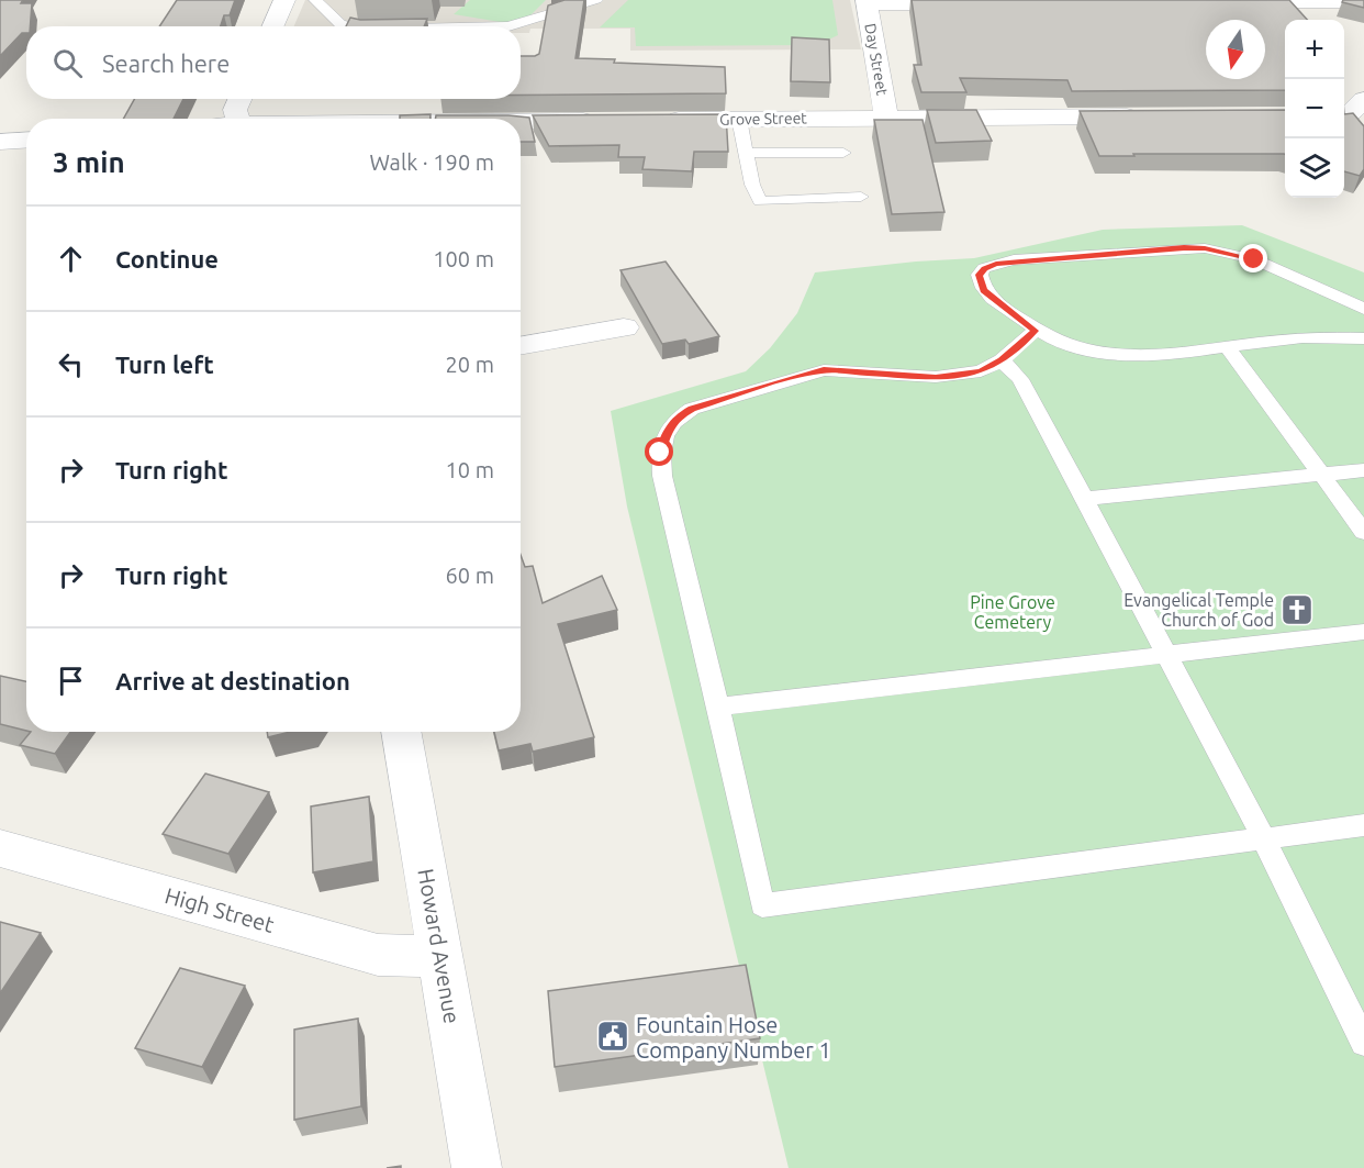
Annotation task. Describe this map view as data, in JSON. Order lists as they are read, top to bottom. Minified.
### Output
{"streets":{"street":["Day Street","Grove Street","High Street","Howard Avenue"]},"crossings":[["Day Street","Grove Street"],["High Street","Howard Avenue"]],"parks":["Pine Grove Cemetery"],"places":{"church":["Evangelical Temple Church of God"],"public building":["Fountain Hose Company Number 1"]},"north":"bottom","page":{"map_buttons":["+","−"],"search":"Search here","heading":["3 min","Walk · 190 m"],"list":[["Continue","100 m"],["Turn left","20 m"],["Turn right","10 m"],["Turn right","60 m"],"Arrive at destination"]}}
